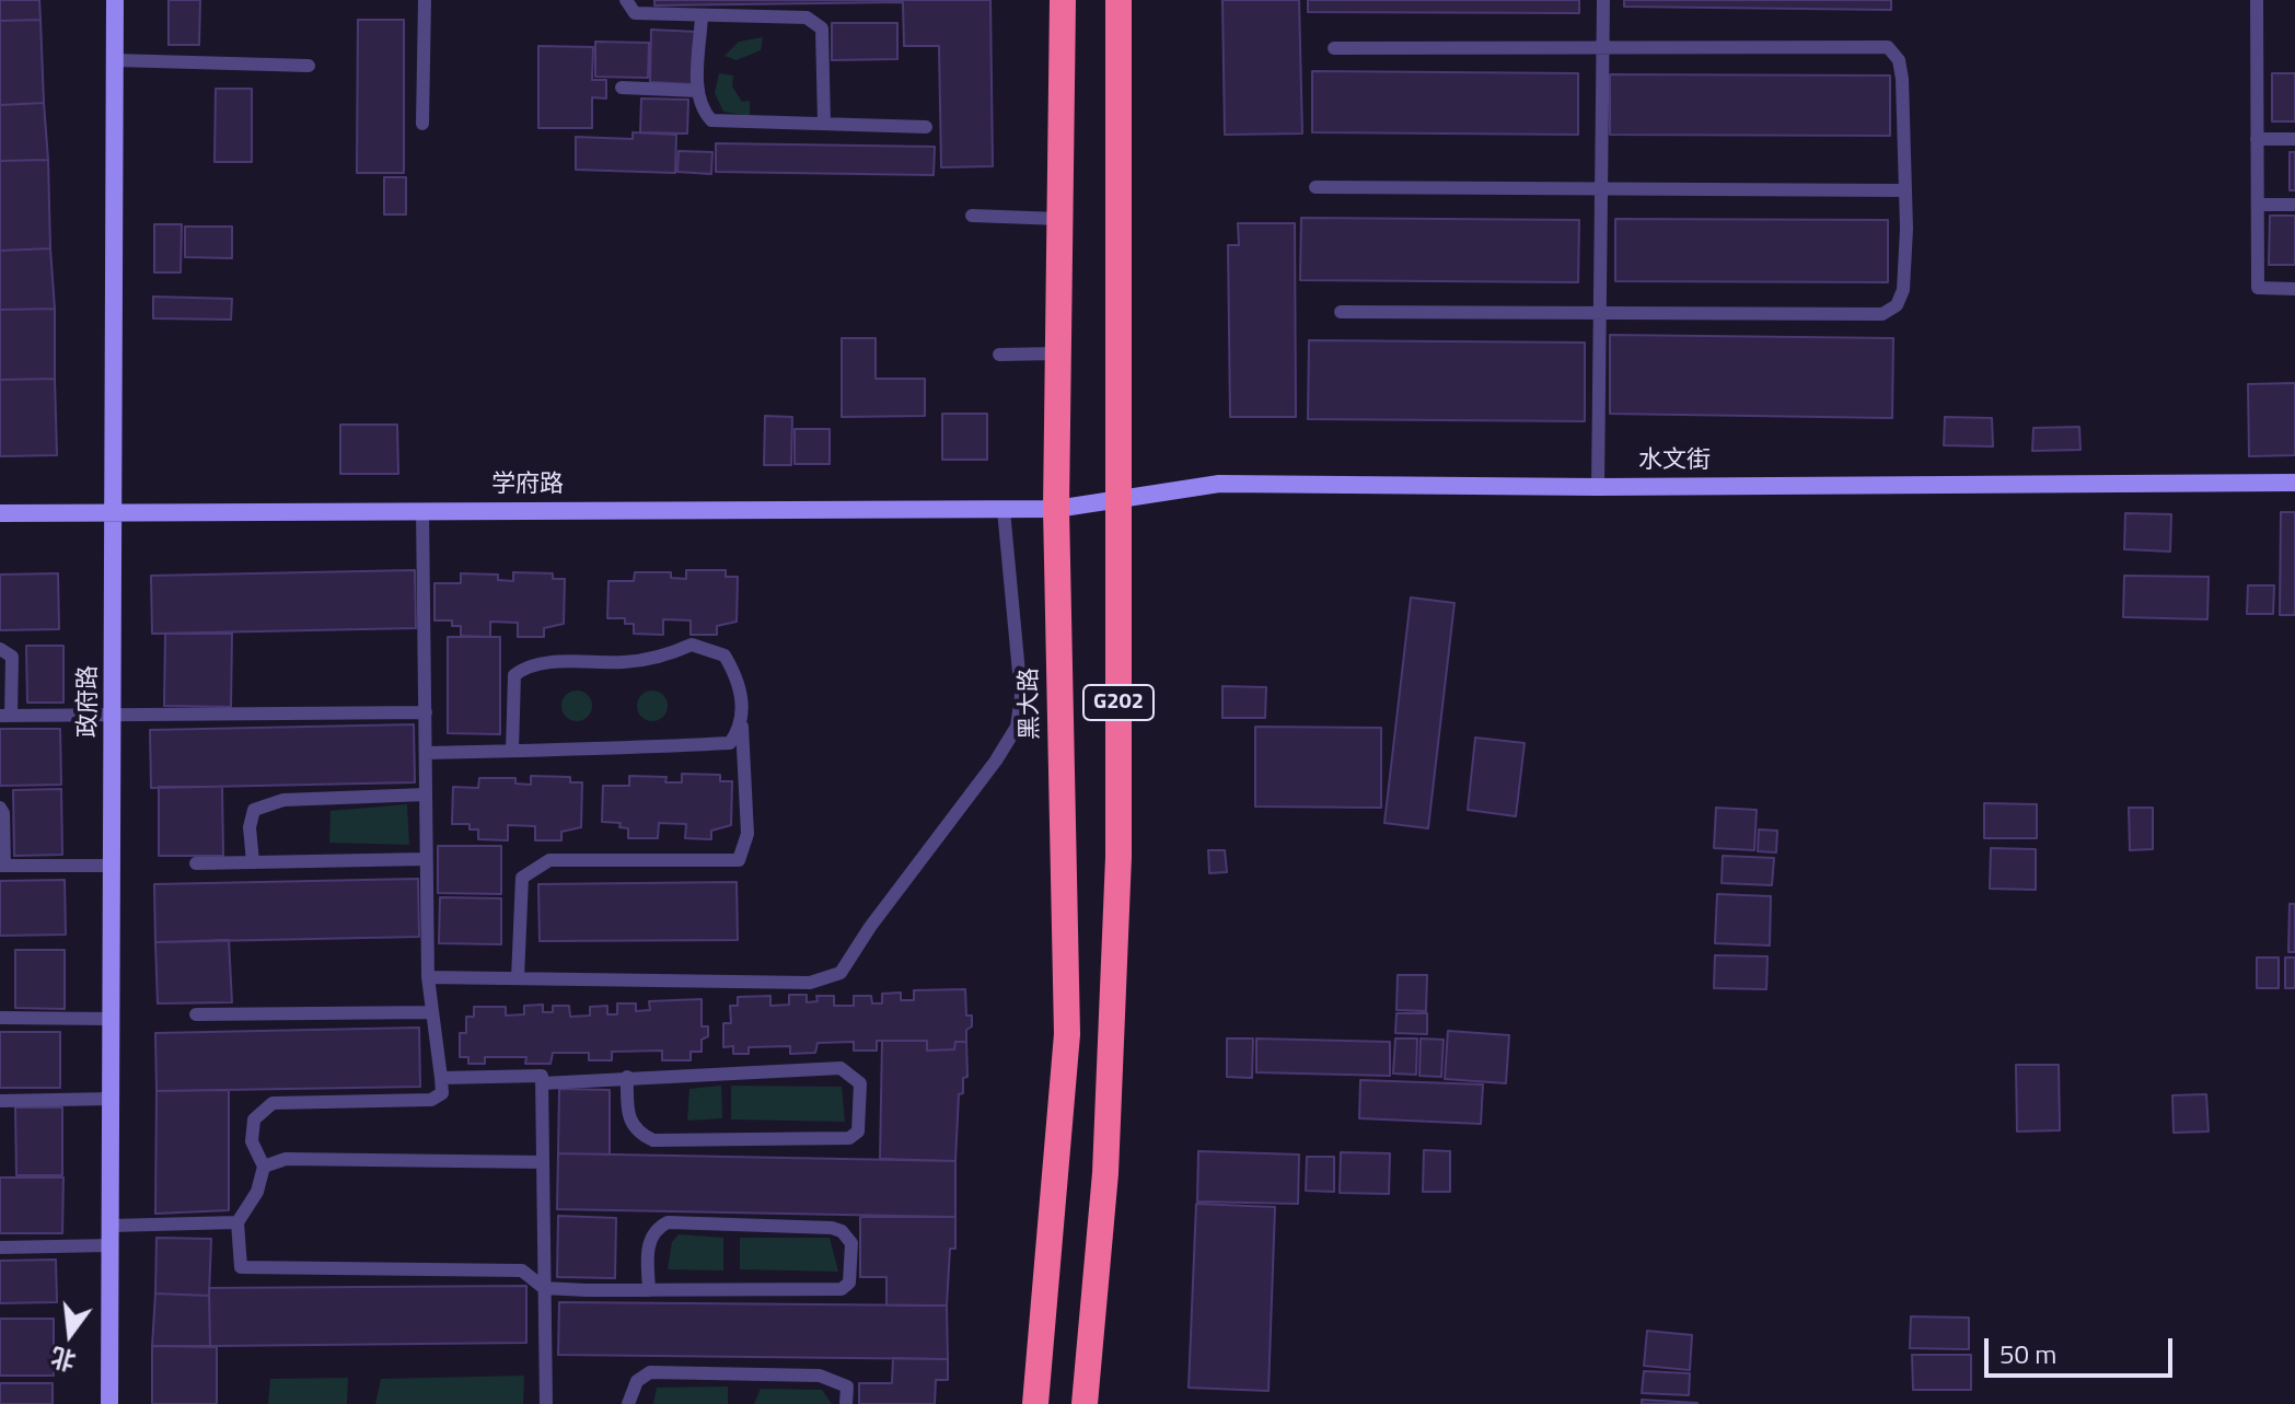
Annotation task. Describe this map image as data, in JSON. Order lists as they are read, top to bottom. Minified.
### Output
{"streets":{"highway":["G202","黑大路"],"street":["水文街","学府路","政府路"]},"crossings":[["水文街","学府路"],["水文街","G202"],["水文街","黑大路"],["学府路","政府路"],["学府路","黑大路"]],"scale_bar":"50 m","north":"bottom"}
